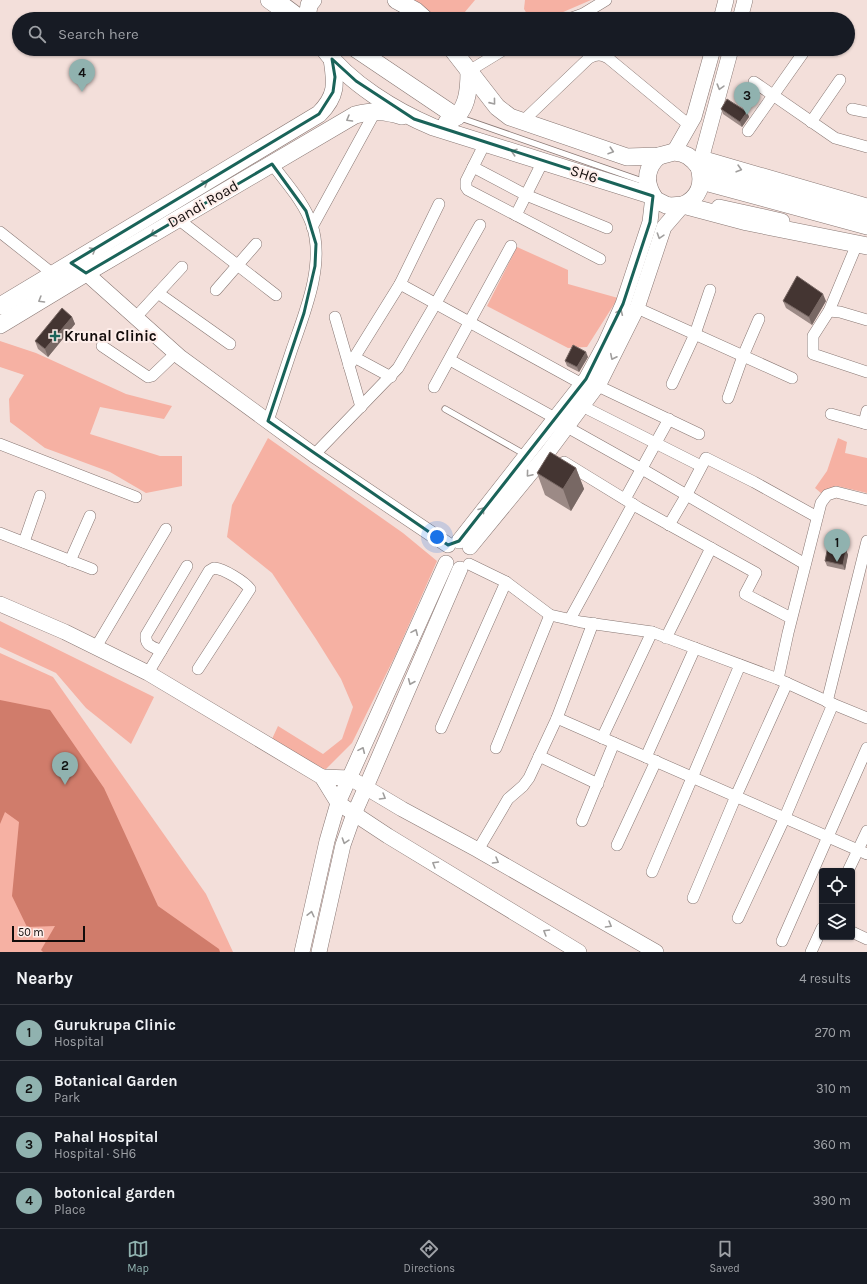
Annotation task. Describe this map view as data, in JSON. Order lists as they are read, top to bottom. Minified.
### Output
{"streets":{"main road":["SH6","Dandi Road"]},"crossings":[["SH6","Dandi Road"]],"places":{"health":["Krunal Clinic"]},"scale_bar":"50 m","page":{"search":"Search here","pins":["4","3","1","2"],"scale":"50 m","heading":["Nearby","4 results"],"list":[{"mark":"1","name":"Gurukrupa Clinic","note":"Hospital","value":"270 m"},{"mark":"2","name":"Botanical Garden","note":"Park","value":"310 m"},{"mark":"3","name":"Pahal Hospital","note":"Hospital · SH6","value":"360 m"},{"mark":"4","name":"botonical garden","note":"Place","value":"390 m"}],"nav":["Map","Directions","Saved"]}}
